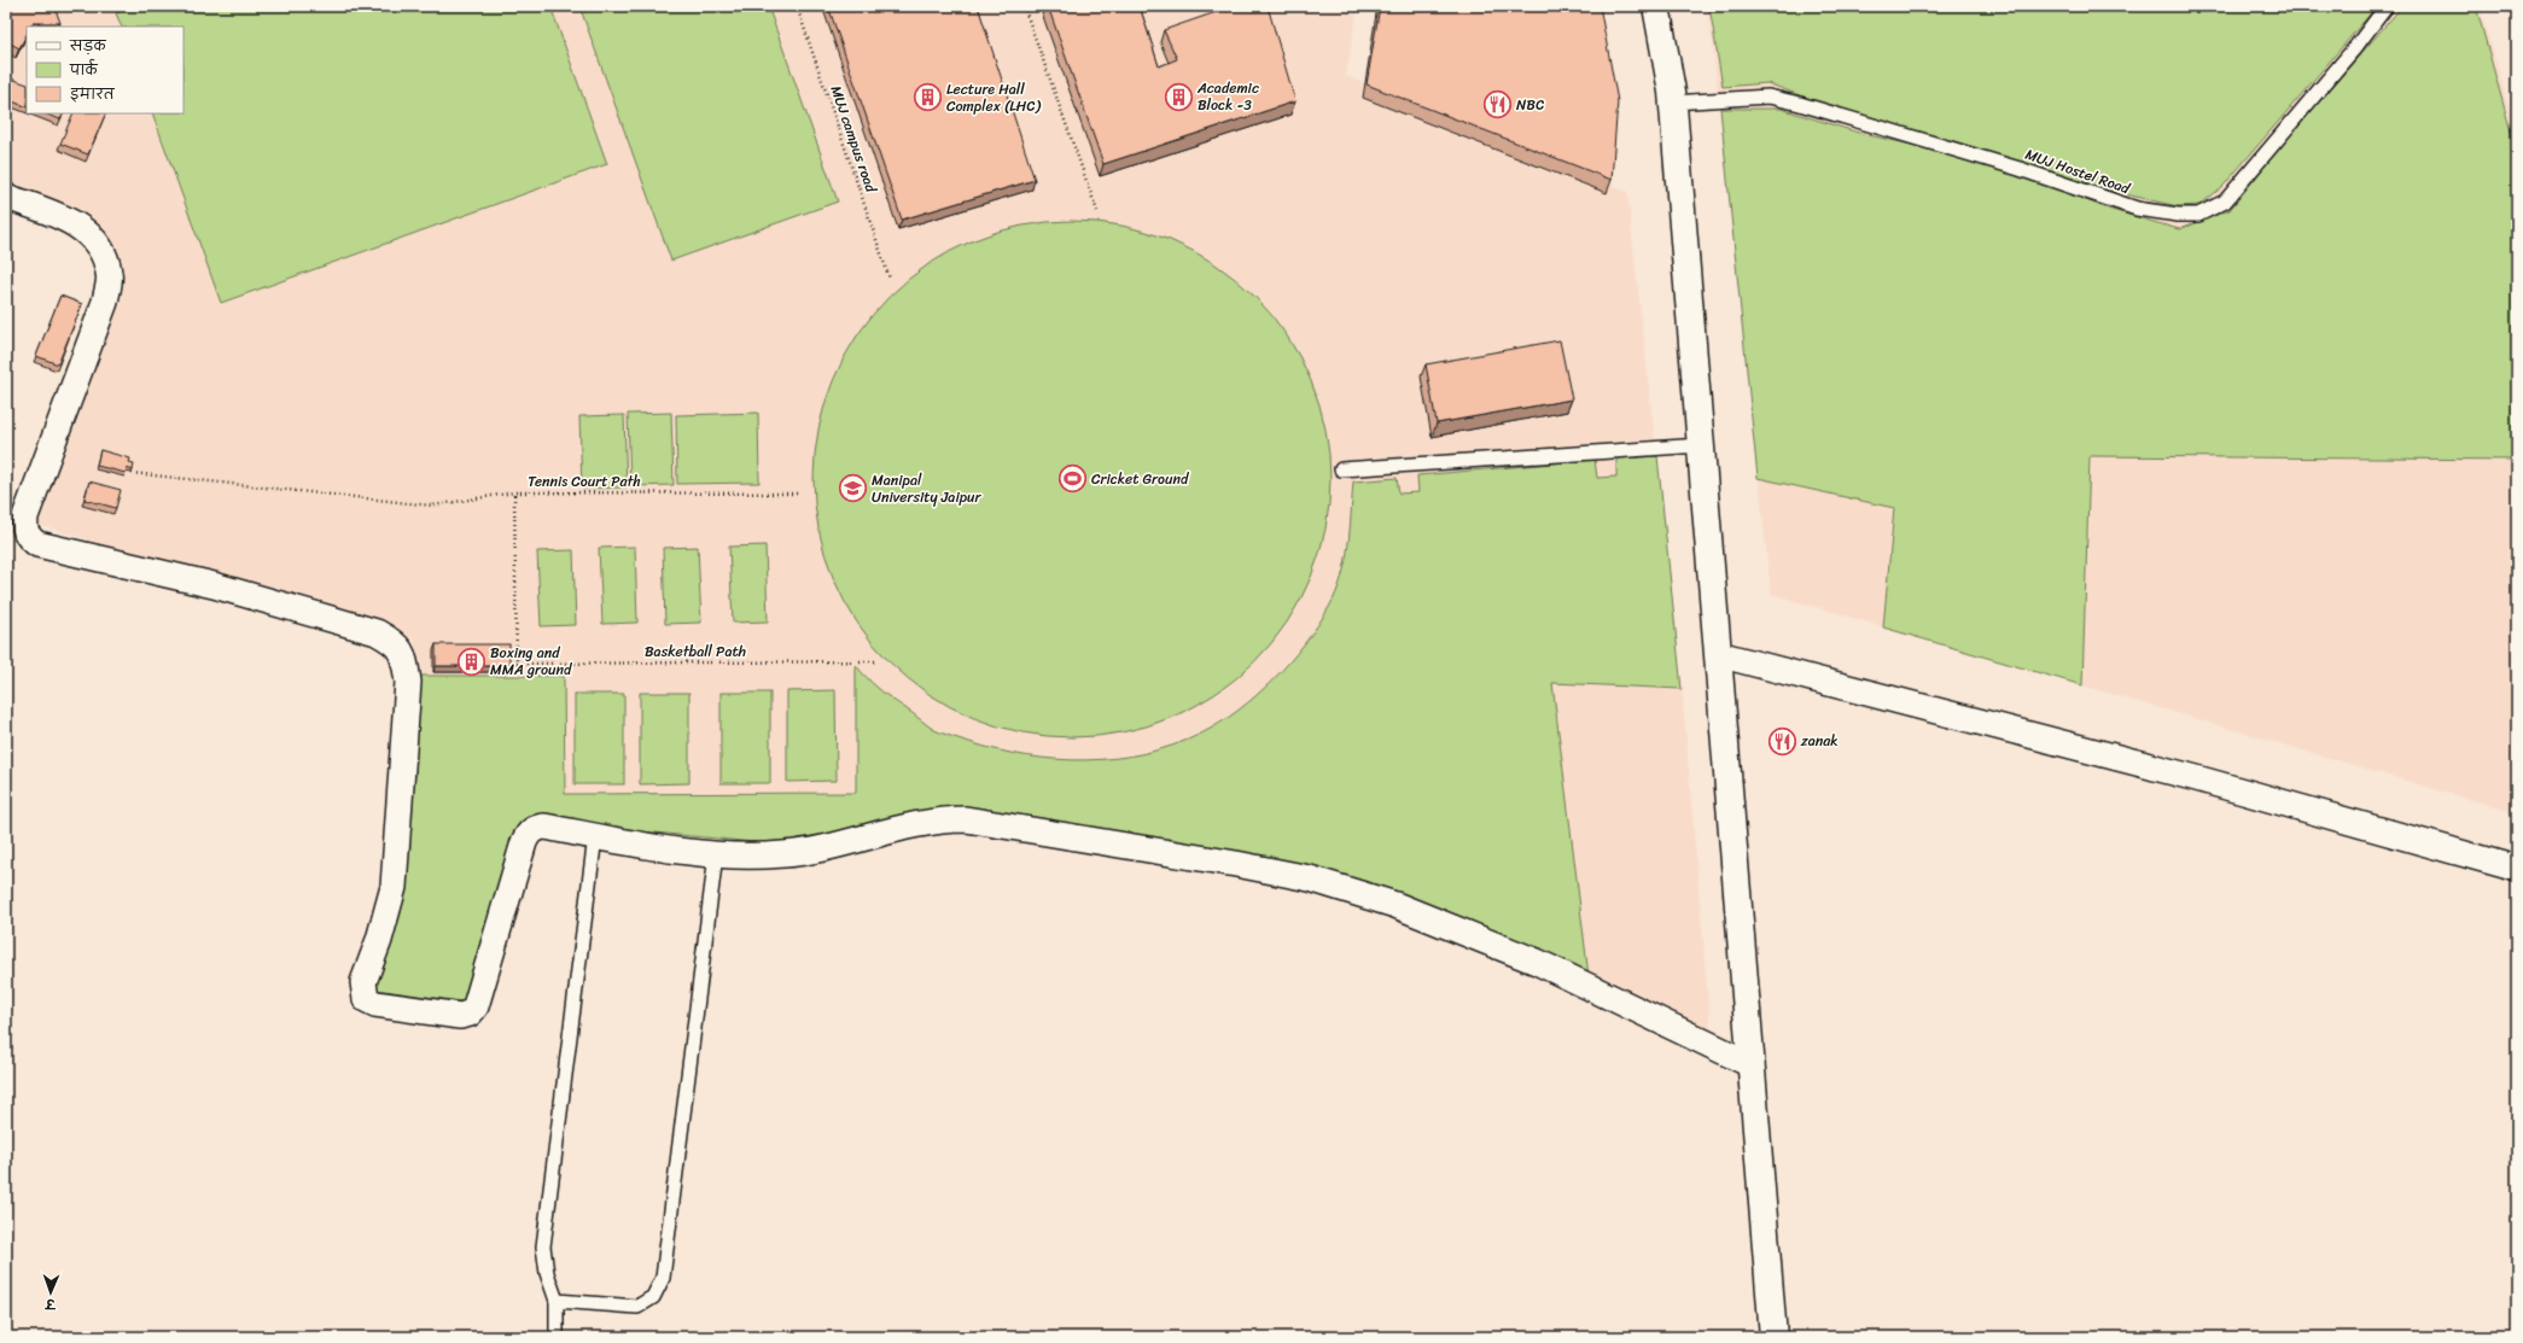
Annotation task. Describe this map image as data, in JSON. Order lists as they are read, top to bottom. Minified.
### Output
{"streets":{"lane":["MUJ Hostel Road"],"path":["MUJ campus road","Tennis Court Path","Basketball Path"]},"crossings":[["Tennis Court Path","Basketball Path"]],"places":{"building":["Academic Block -3","Lecture Hall Complex (LHC)","Boxing and MMA ground"],"restaurant":["NBC","zanak"],"sports":["Cricket Ground"],"school or university":["Manipal University Jaipur"]},"legend":["सड़क","पार्क","इमारत"],"north":"bottom"}
